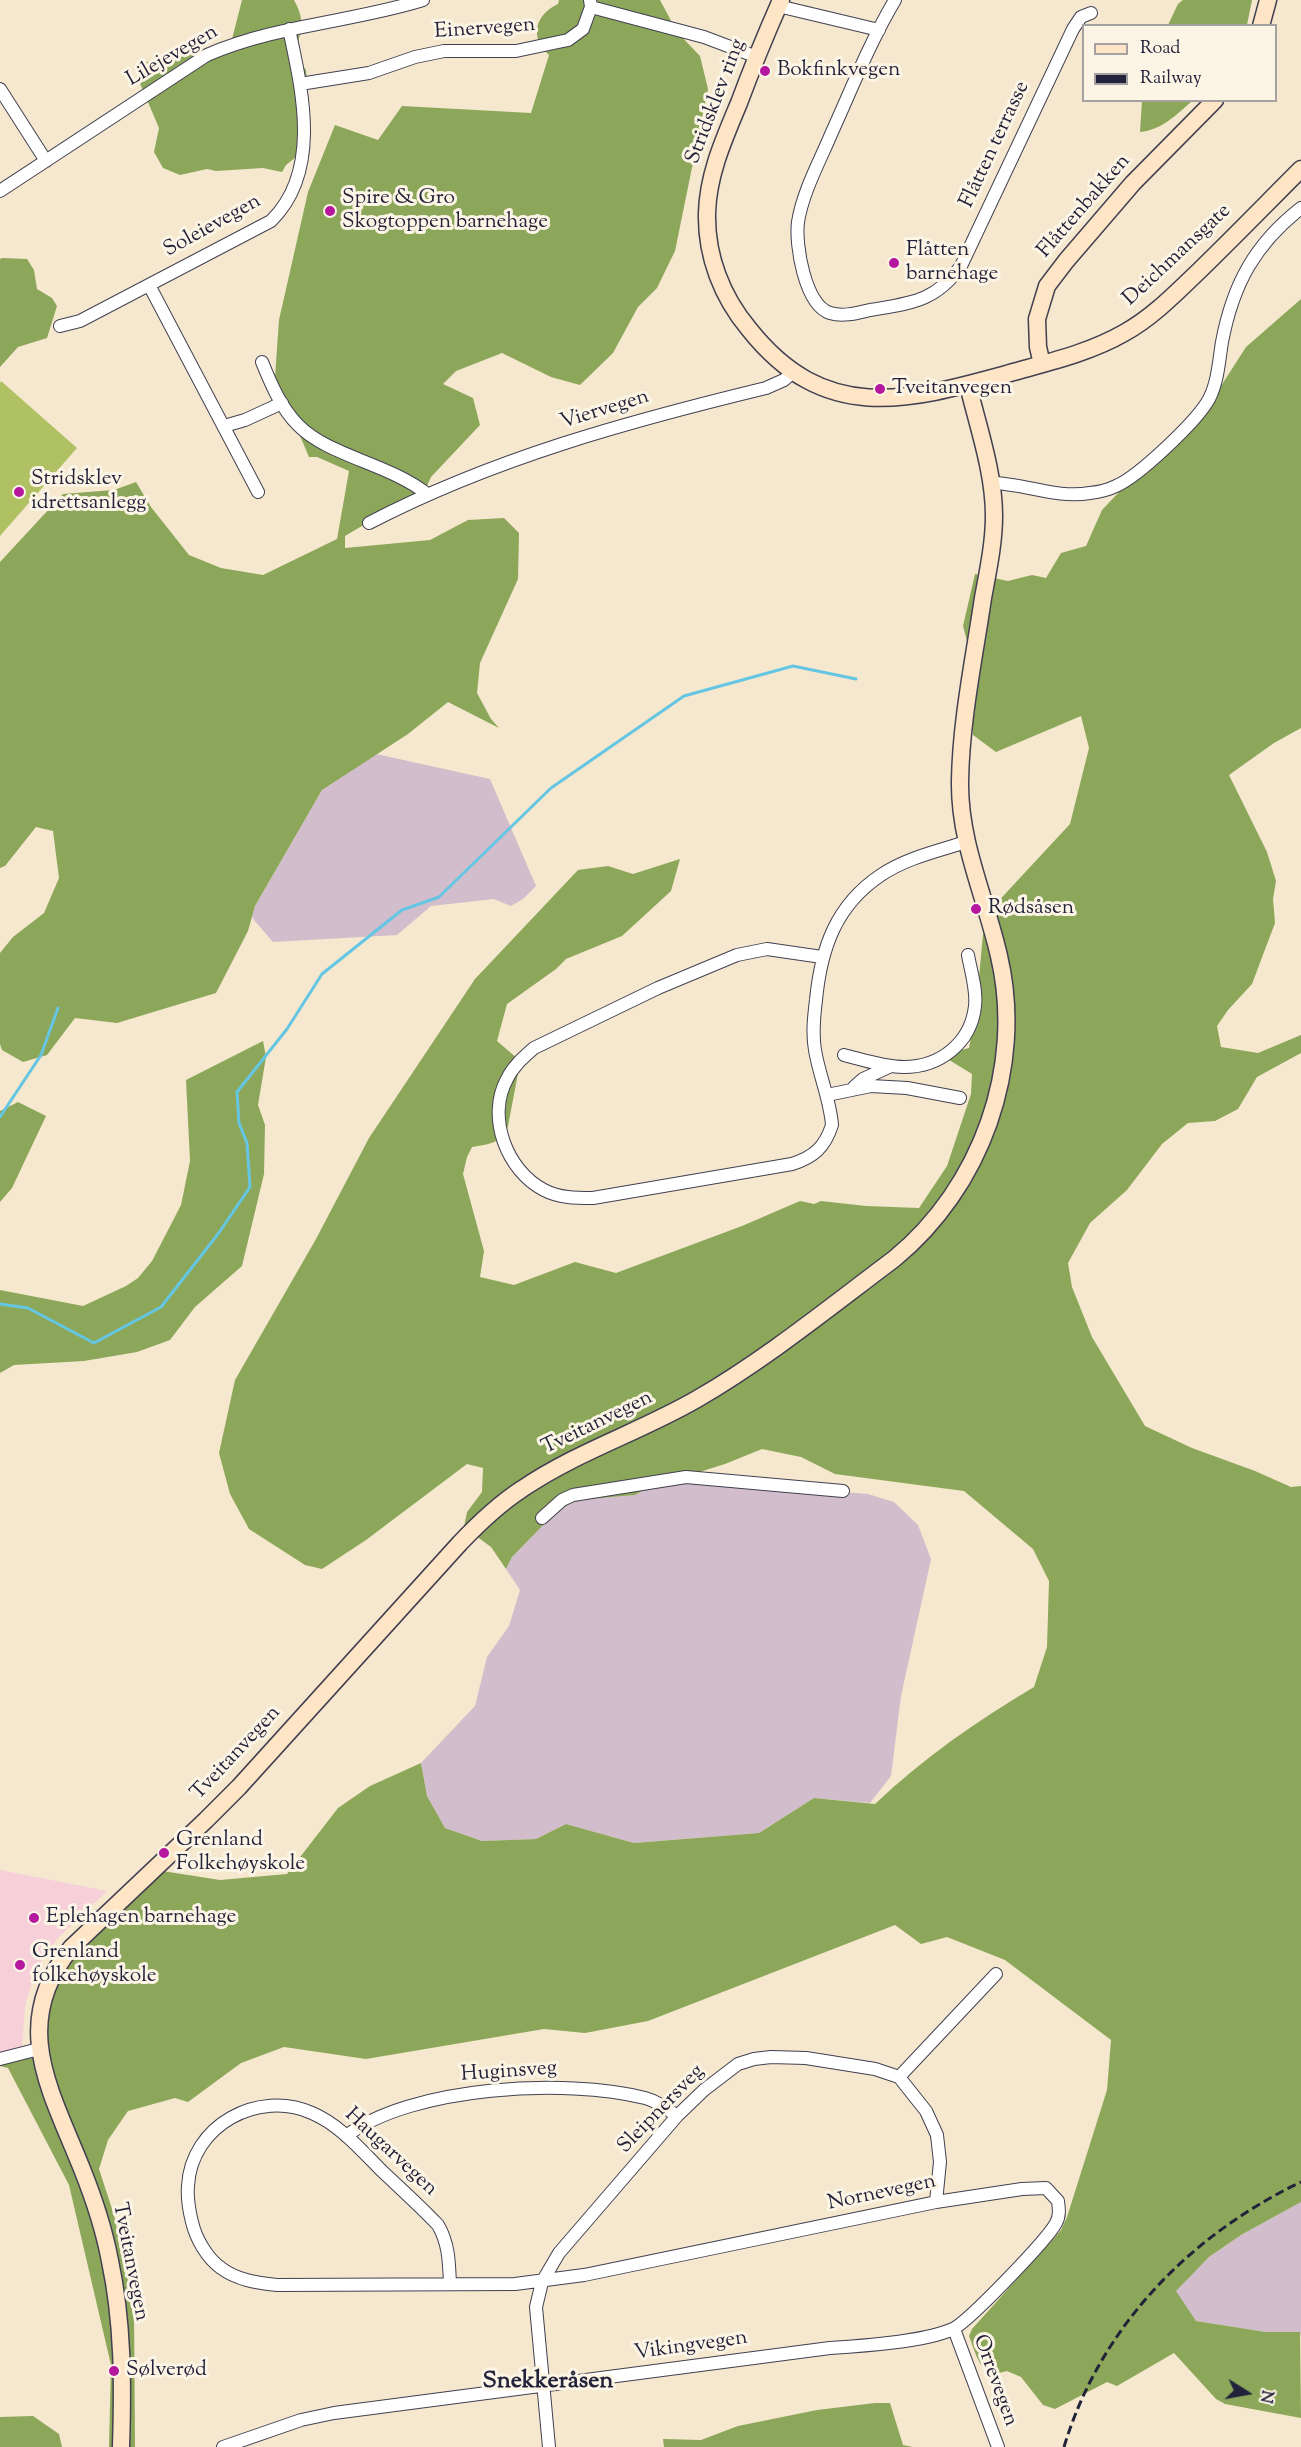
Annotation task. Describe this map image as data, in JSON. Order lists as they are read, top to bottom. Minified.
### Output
{"streets":{"main road":["Stridsklev ring","Flåttenbakken","Deichmansgate","Tveitanvegen"],"street":["Einervegen","Lilejevegen","Flåtten terrasse","Soleievegen","Viervegen","Huginsveg","Sleipnersveg","Haugarvegen","Nornevegen","Vikingvegen","Orrevegen"]},"crossings":[["Einervegen","Stridsklev ring"],["Einervegen","Soleievegen"],["Lilejevegen","Soleievegen"],["Stridsklev ring","Deichmansgate"],["Stridsklev ring","Viervegen"],["Stridsklev ring","Tveitanvegen"],["Flåttenbakken","Deichmansgate"],["Deichmansgate","Tveitanvegen"],["Huginsveg","Sleipnersveg"],["Huginsveg","Haugarvegen"],["Sleipnersveg","Haugarvegen"],["Sleipnersveg","Nornevegen"],["Sleipnersveg","Vikingvegen"],["Haugarvegen","Nornevegen"],["Nornevegen","Vikingvegen"],["Nornevegen","Orrevegen"],["Vikingvegen","Orrevegen"]],"districts":["Snekkeråsen"],"places":["Bokfinkvegen","Spire & Gro Skogtoppen barnehage","Flåtten barnehage","Tveitanvegen","Stridsklev idrettsanlegg","Rødsåsen","Grenland Folkehøyskole","Eplehagen barnehage","Grenland folkehøyskole","Sølverød"],"legend":["Road","Railway"],"north":"right"}
